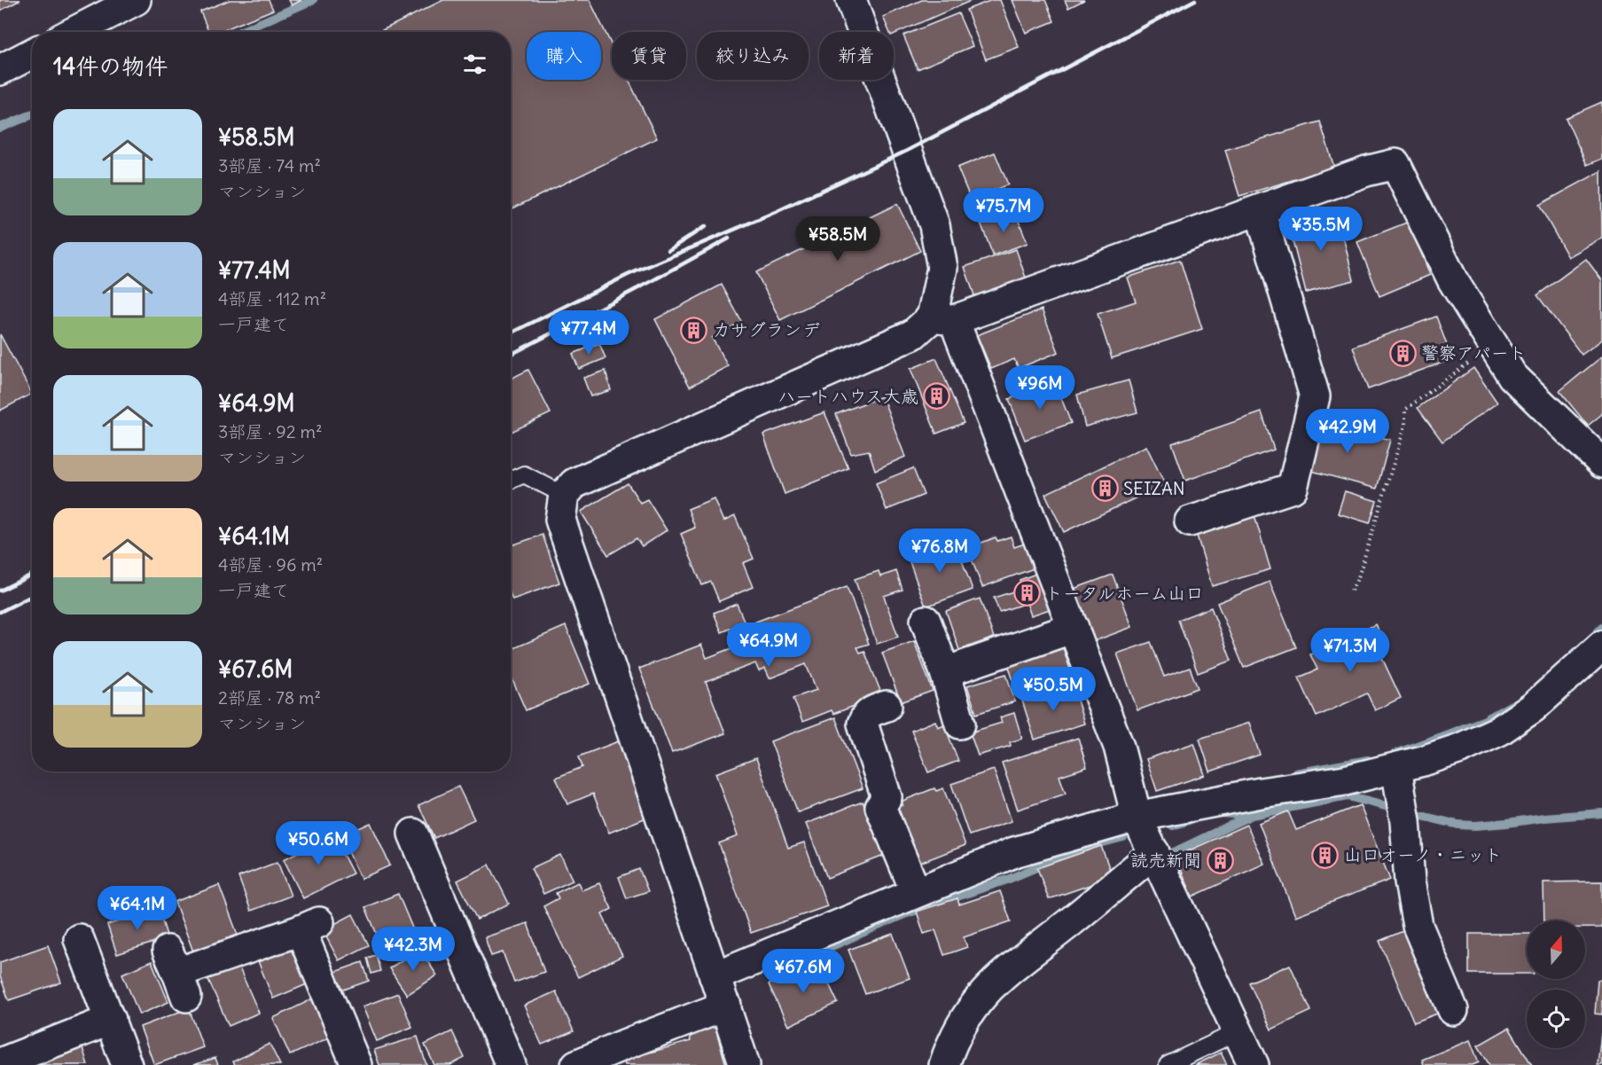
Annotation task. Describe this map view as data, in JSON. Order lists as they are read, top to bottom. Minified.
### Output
{"places":{"building":["カサグランデ","警察アパート","ハートハウス大歳","SEIZAN","トータルホーム山口","山口オーノ・ニット","読売新聞"]},"north":"top","page":{"chip":["購入","賃貸","絞り込み","新着"],"heading":"14件の物件","list":[{"name":"¥58.5M","note":"3部屋 · 74 m² · マンション"},{"name":"¥77.4M","note":"4部屋 · 112 m² · 一戸建て"},{"name":"¥64.9M","note":"3部屋 · 92 m² · マンション"},{"name":"¥64.1M","note":"4部屋 · 96 m² · 一戸建て"},{"name":"¥67.6M","note":"2部屋 · 78 m² · マンション"}],"price":["¥75.7M","¥35.5M","¥58.5M","¥77.4M","¥96M","¥42.9M","¥76.8M","¥64.9M","¥71.3M","¥50.5M","¥50.6M","¥64.1M","¥42.3M","¥67.6M"]}}
